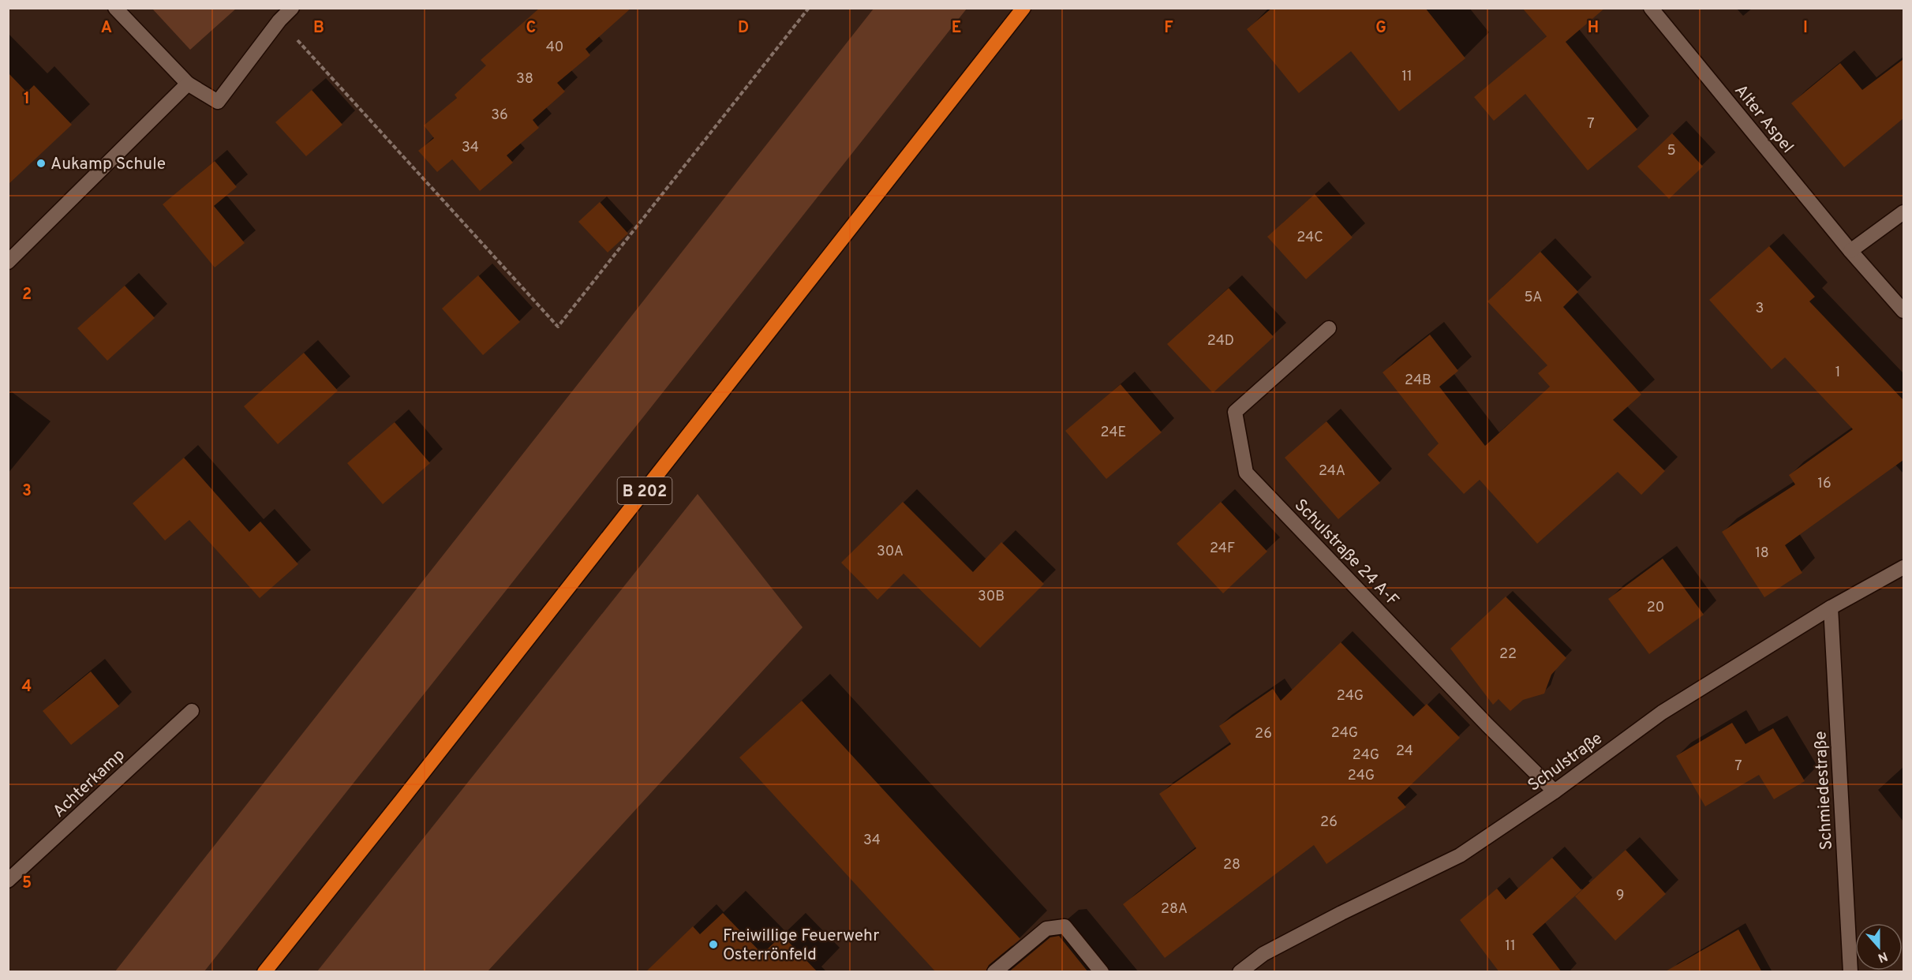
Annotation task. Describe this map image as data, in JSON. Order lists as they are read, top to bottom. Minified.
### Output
{"streets":{"highway":["B 202"],"street":["Alter Aspel","Schulstraße 24 A-F","Schulstraße","Achterkamp","Schmiedestraße"]},"crossings":[["Schulstraße 24 A-F","Schulstraße"],["Schulstraße","Schmiedestraße"]],"places":["Aukamp Schule","Freiwillige Feuerwehr Osterrönfeld"],"house_numbers":["40","11","38","36","7","34","5","24C","5A","3","24D","1","24B","24E","24A","16","24F","30A","18","30B","20","22","24G","24G","26","24","24G","7","24G","26","34","28","9","28A","11"],"north":"bottom","grid":{"columns":["A","B","C","D","E","F","G","H","I"],"rows":["1","2","3","4","5"]}}
